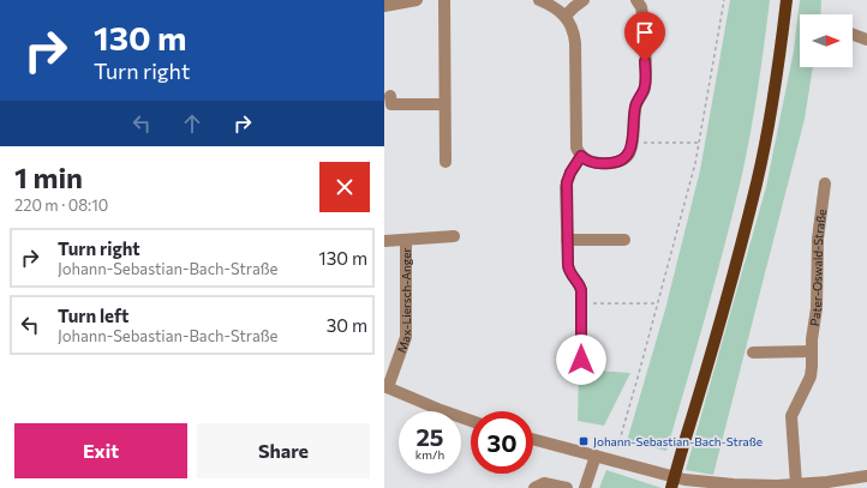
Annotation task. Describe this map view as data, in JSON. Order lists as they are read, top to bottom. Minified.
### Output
{"streets":{"street":["Pater-Oswald-Straße","Max-Liersch-Anger"]},"places":{"transit":["Johann-Sebastian-Bach-Straße"]},"north":"right","page":{"turn":["130 m","Turn right"],"heading":["1 min","220 m · 08:10"],"list":[{"name":"Turn right","note":"Johann-Sebastian-Bach-Straße","value":"130 m"},{"name":"Turn left","note":"Johann-Sebastian-Bach-Straße","value":"30 m"}],"speed":"25 km/h","limit":"30","buttons":["Exit","Share"]}}
